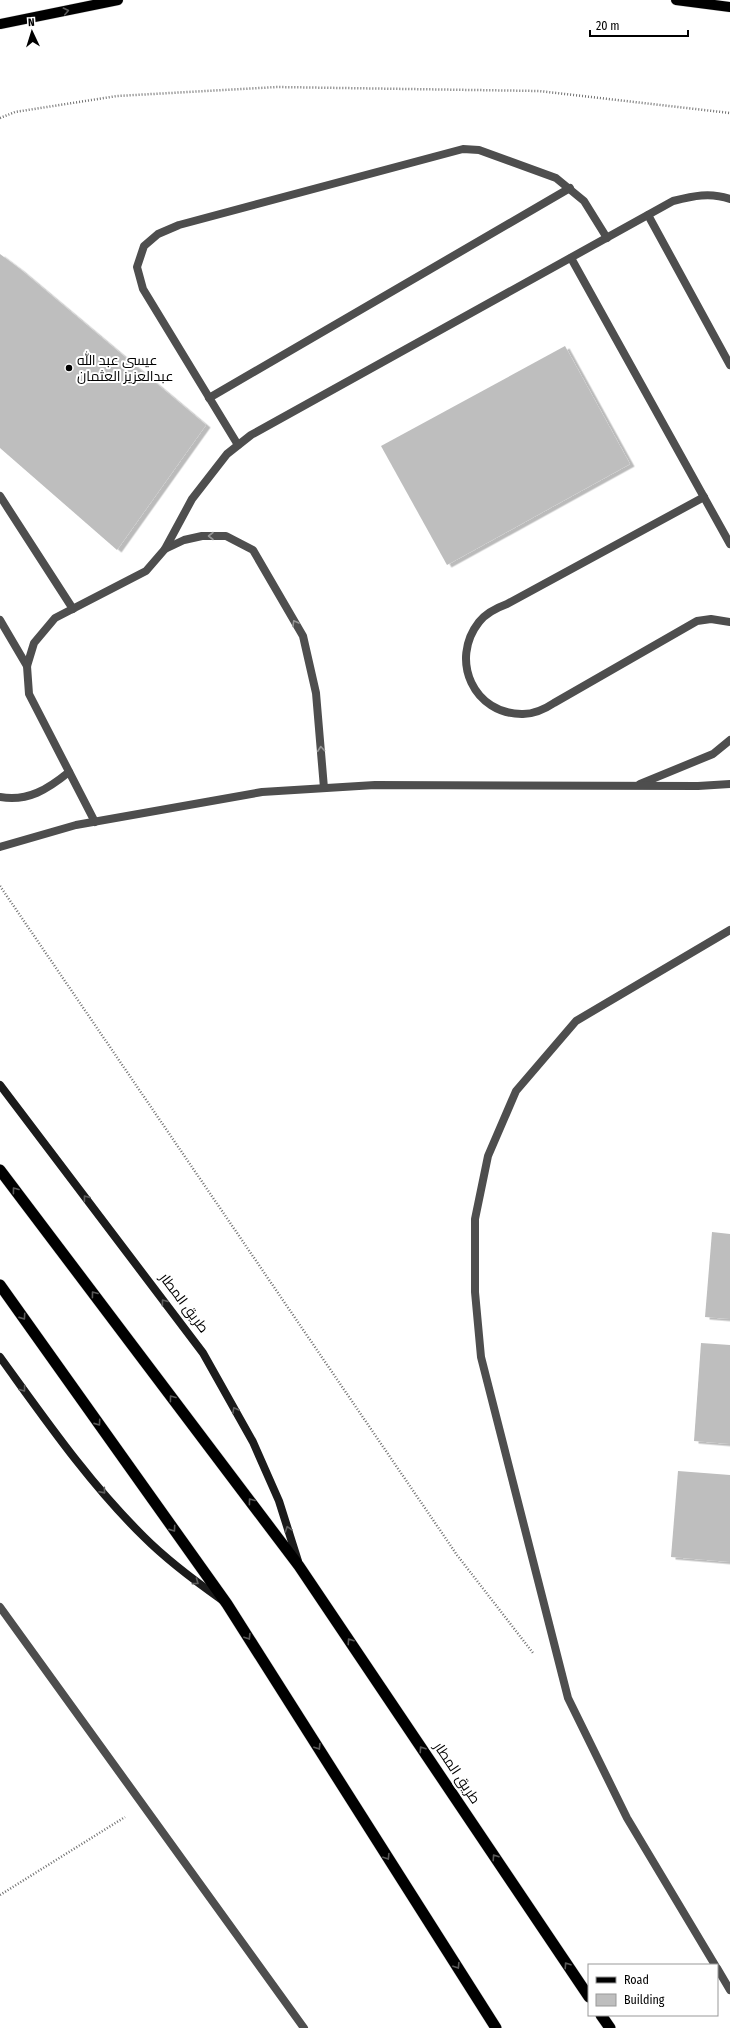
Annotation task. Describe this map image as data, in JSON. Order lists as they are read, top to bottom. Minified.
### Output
{"streets":{"highway":["طريق المطار"]},"one_way":["طريق المطار"],"places":["عيسى عبد الله عبدالعزيز العثمان"],"legend":["Road","Building"],"scale_bar":"20 m","north":"top"}
